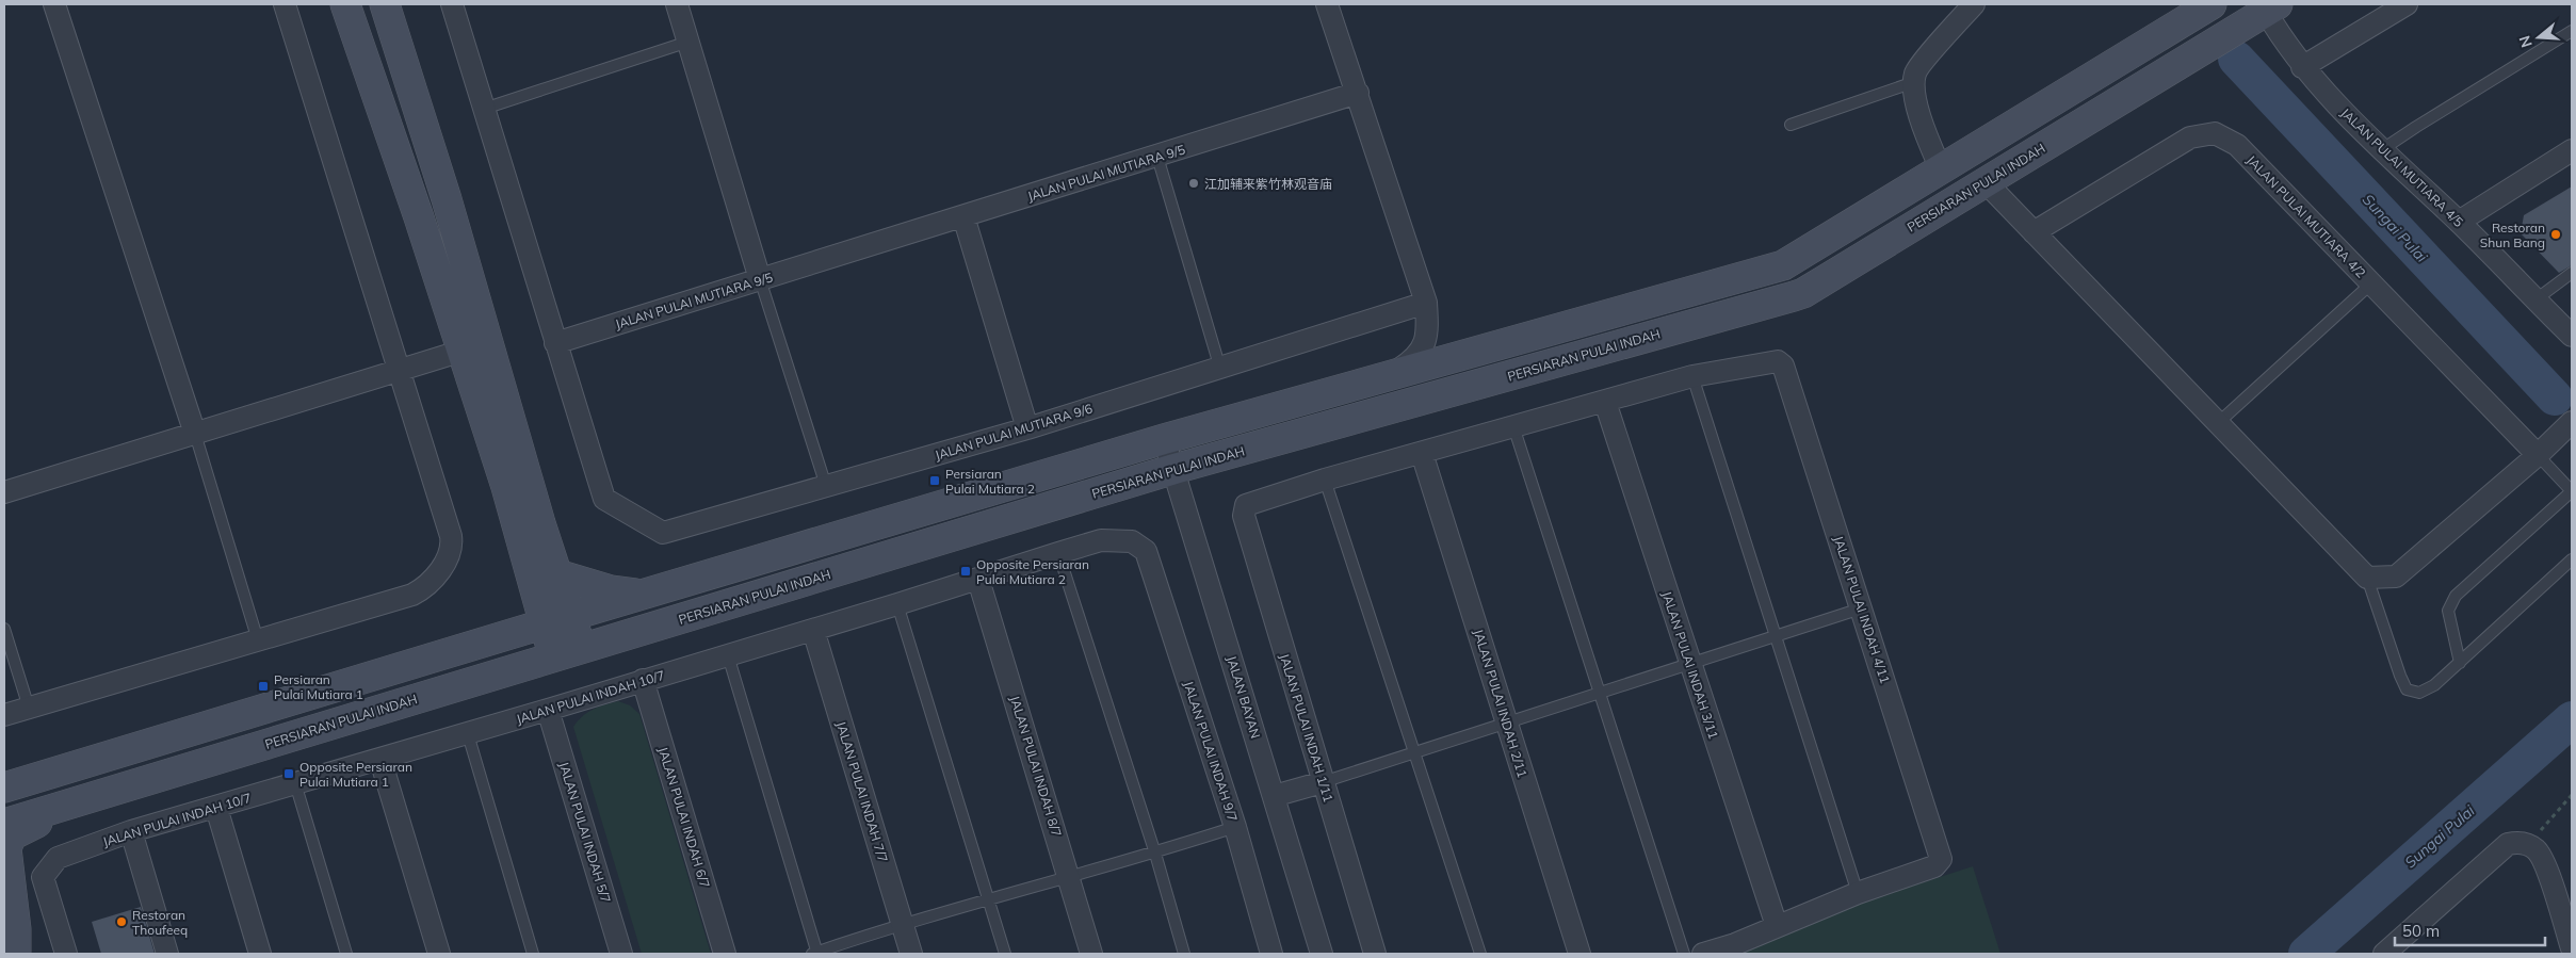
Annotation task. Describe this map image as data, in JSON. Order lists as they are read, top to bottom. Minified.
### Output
{"streets":{"main road":["PERSIARAN PULAI INDAH"],"street":["JALAN PULAI MUTIARA 4/5","JALAN PULAI MUTIARA 9/5","JALAN PULAI MUTIARA 4/2","JALAN PULAI MUTIARA 9/6","JALAN PULAI INDAH 4/11","JALAN PULAI INDAH 3/11","JALAN PULAI INDAH 10/7","JALAN BAYAN","JALAN PULAI INDAH 2/11","JALAN PULAI INDAH 1/11","JALAN PULAI INDAH 9/7","JALAN PULAI INDAH 8/7","JALAN PULAI INDAH 7/7","JALAN PULAI INDAH 6/7","JALAN PULAI INDAH 5/7"]},"crossings":[["JALAN PULAI MUTIARA 4/5","PERSIARAN PULAI INDAH"],["JALAN PULAI MUTIARA 9/5","JALAN PULAI MUTIARA 9/6"],["PERSIARAN PULAI INDAH","JALAN BAYAN"],["JALAN PULAI INDAH 10/7","JALAN PULAI INDAH 9/7"],["JALAN PULAI INDAH 10/7","JALAN PULAI INDAH 8/7"],["JALAN PULAI INDAH 10/7","JALAN PULAI INDAH 7/7"],["JALAN PULAI INDAH 10/7","JALAN PULAI INDAH 6/7"],["JALAN PULAI INDAH 10/7","JALAN PULAI INDAH 5/7"]],"water":["Sungai Pulai"],"places":{"other":["江加辅来紫竹林观音庙","Restoran Shun Bang","Restoran Thoufeeq"],"transit":["Persiaran Pulai Mutiara 2","Opposite Persiaran Pulai Mutiara 2","Persiaran Pulai Mutiara 1","Opposite Persiaran Pulai Mutiara 1"]},"scale_bar":"50 m","north":"left"}
